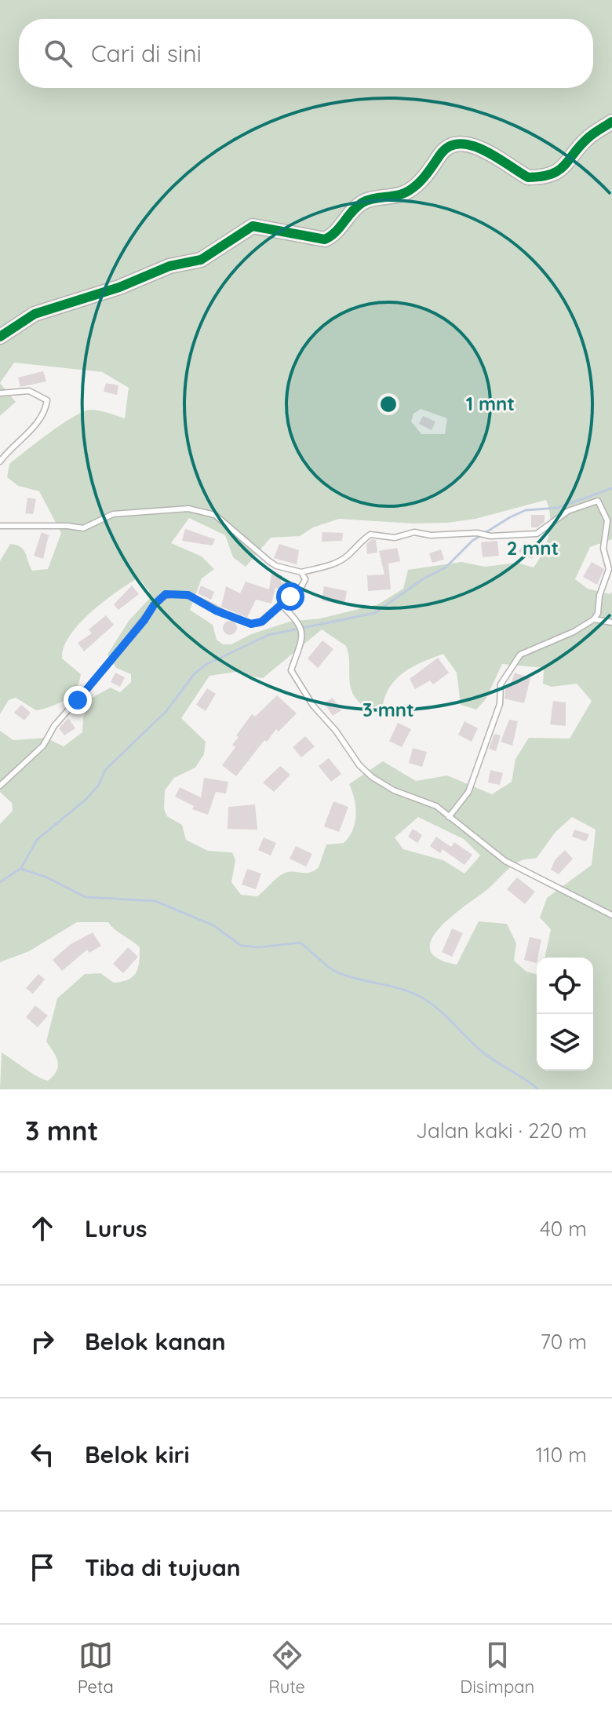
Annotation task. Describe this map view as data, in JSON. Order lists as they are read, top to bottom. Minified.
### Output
{"page":{"search":"Cari di sini","heading":["3 mnt","Jalan kaki · 220 m"],"list":[["Lurus","40 m"],["Belok kanan","70 m"],["Belok kiri","110 m"],"Tiba di tujuan"],"nav":["Peta","Rute","Disimpan"]},"rings":["1 mnt","2 mnt","3 mnt"]}
